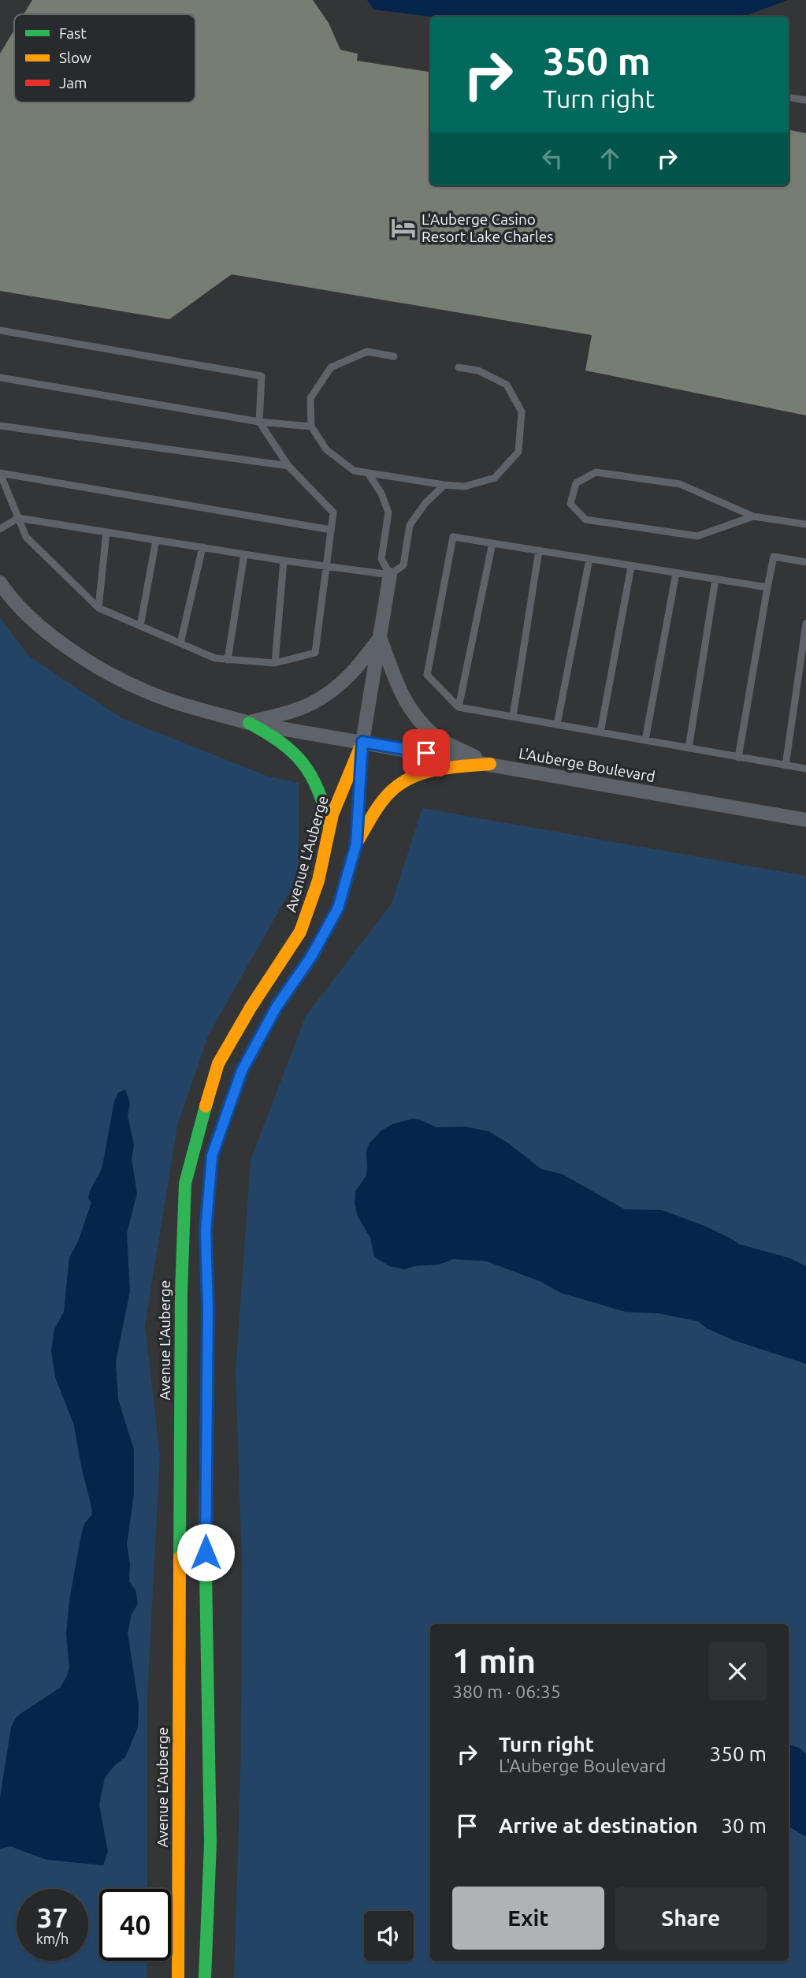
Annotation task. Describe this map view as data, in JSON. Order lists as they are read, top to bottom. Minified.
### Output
{"streets":{"street":["L'Auberge Boulevard","Avenue L'Auberge"]},"crossings":[["L'Auberge Boulevard","Avenue L'Auberge"]],"places":{"hotel":["L'Auberge Casino Resort Lake Charles"]},"legend":["Fast","Slow","Jam"],"page":{"turn":["350 m","Turn right"],"heading":["1 min","380 m · 06:35"],"list":[{"name":"Turn right","note":"L'Auberge Boulevard","value":"350 m"},{"name":"Arrive at destination","value":"30 m"}],"buttons":["Exit","Share"],"speed":"37 km/h","limit":"40"}}
